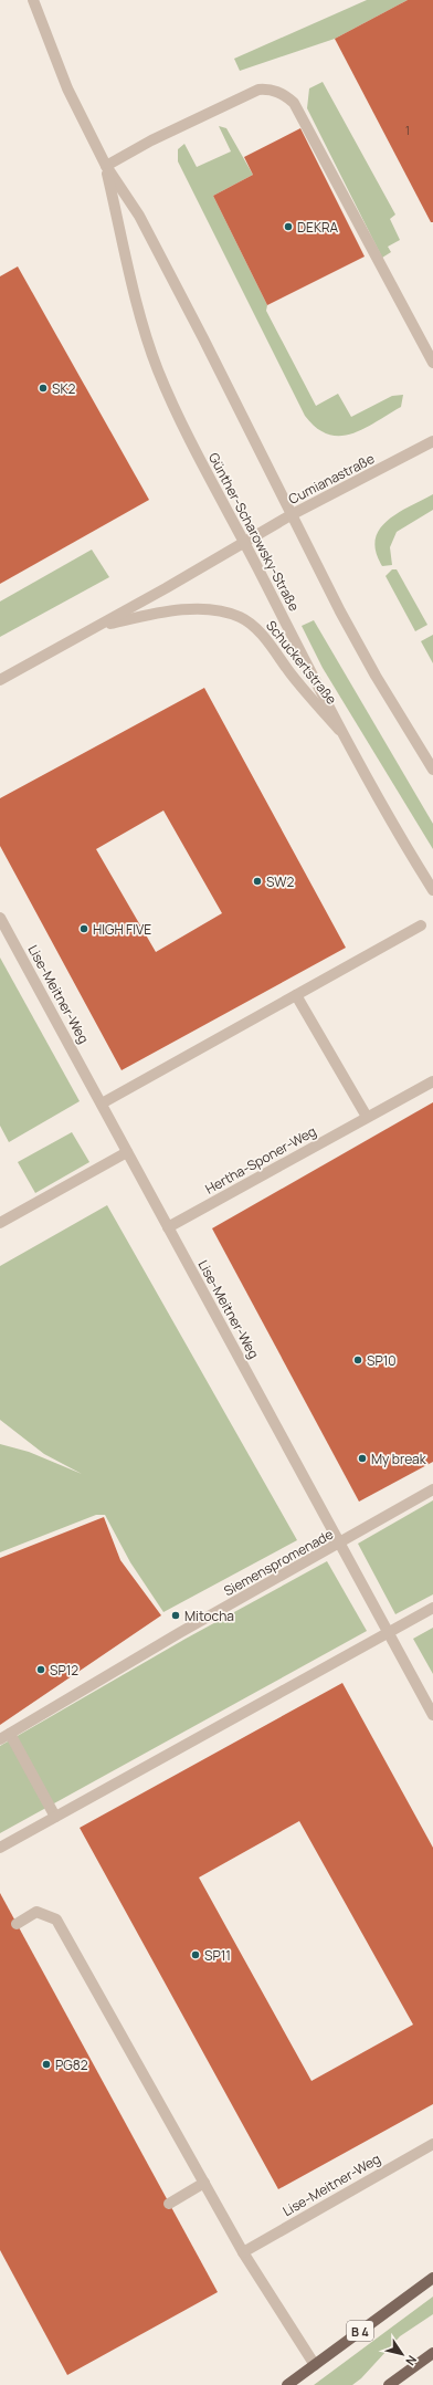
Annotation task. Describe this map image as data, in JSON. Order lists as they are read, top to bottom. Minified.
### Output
{"streets":{"main road":["B 4"],"street":["Cumianastraße","Günther-Scharowsky-Straße","Schuckertstraße","Lise-Meitner-Weg","Hertha-Sponer-Weg","Siemenspromenade"]},"crossings":[["Cumianastraße","Günther-Scharowsky-Straße"],["Cumianastraße","Schuckertstraße"],["Günther-Scharowsky-Straße","Schuckertstraße"],["Lise-Meitner-Weg","Hertha-Sponer-Weg"],["Lise-Meitner-Weg","Siemenspromenade"]],"places":["DEKRA","SK2","SW2","HIGH FIVE","SP10","My break","Mitocha","SP12","SP11","PG82"],"house_numbers":["1"],"north":"bottom right"}
